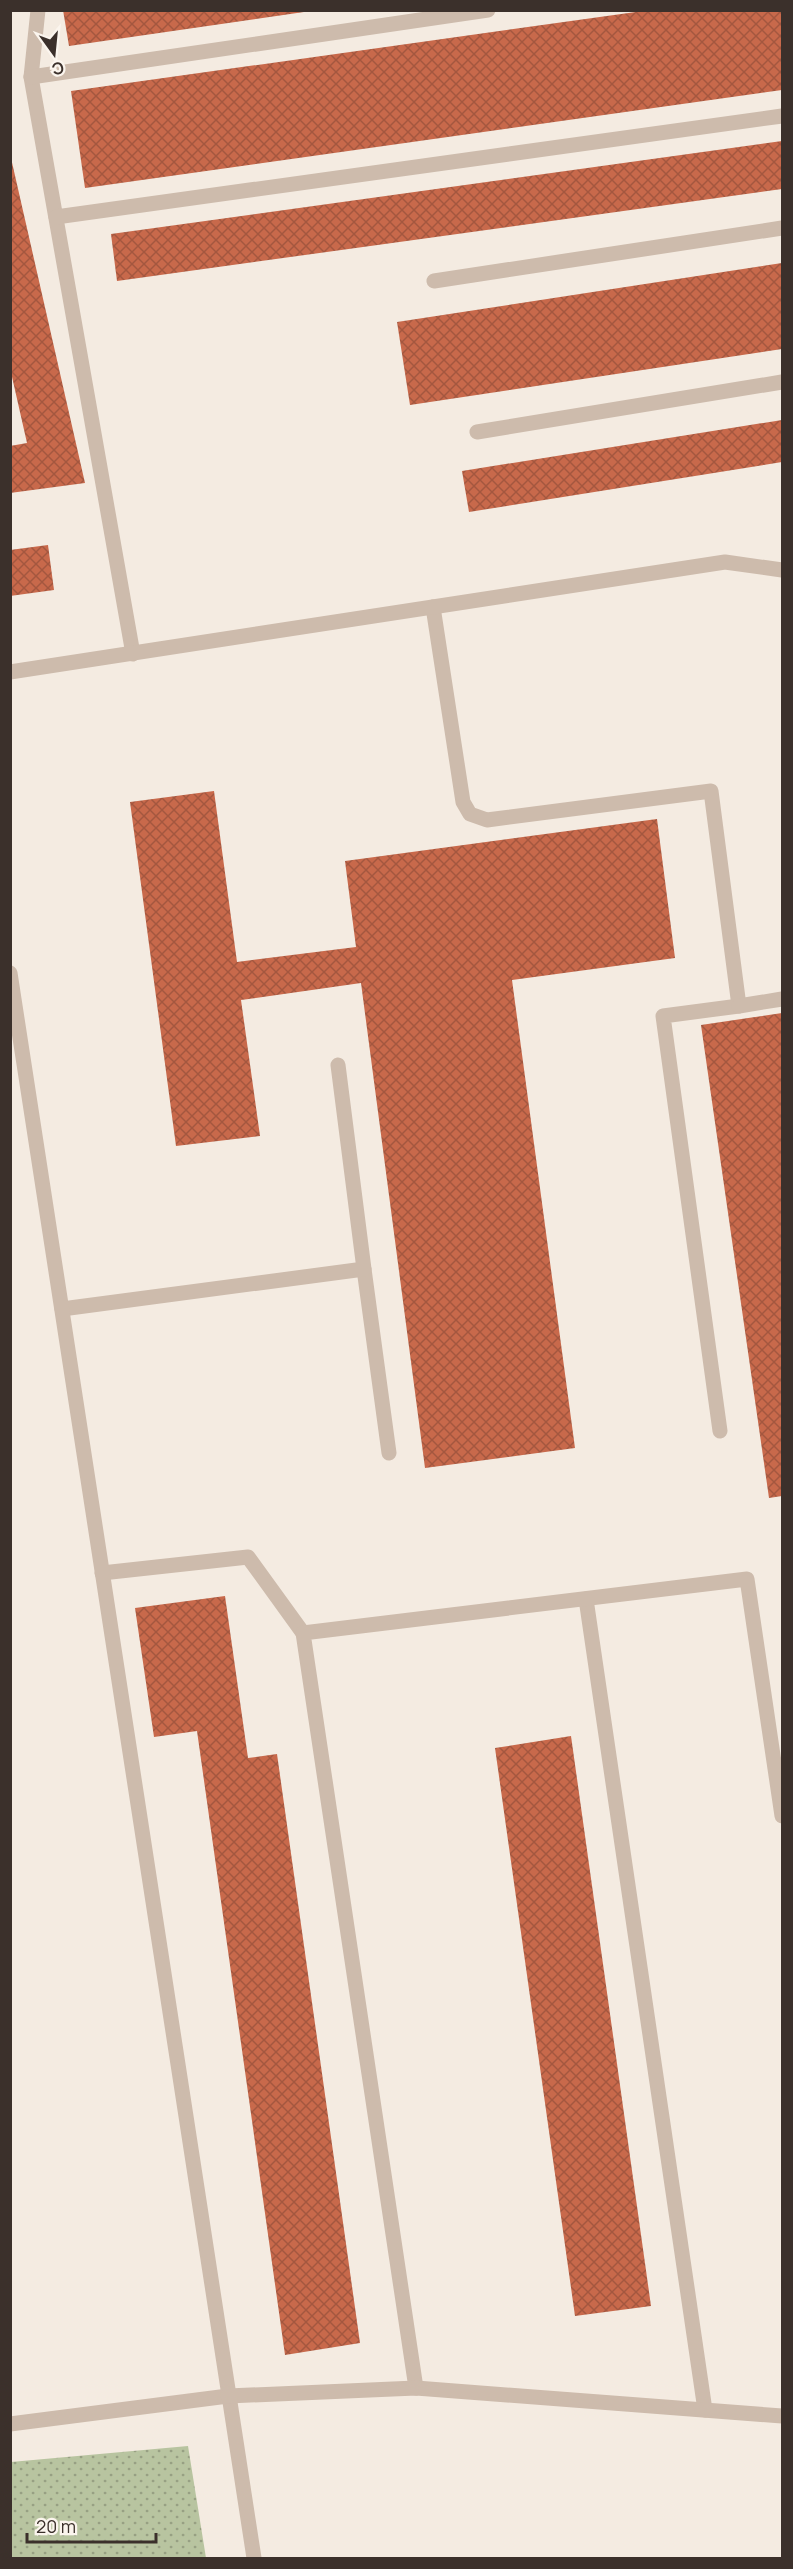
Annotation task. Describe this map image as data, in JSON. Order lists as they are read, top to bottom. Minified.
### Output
{"scale_bar":"20 m","north":"bottom"}
